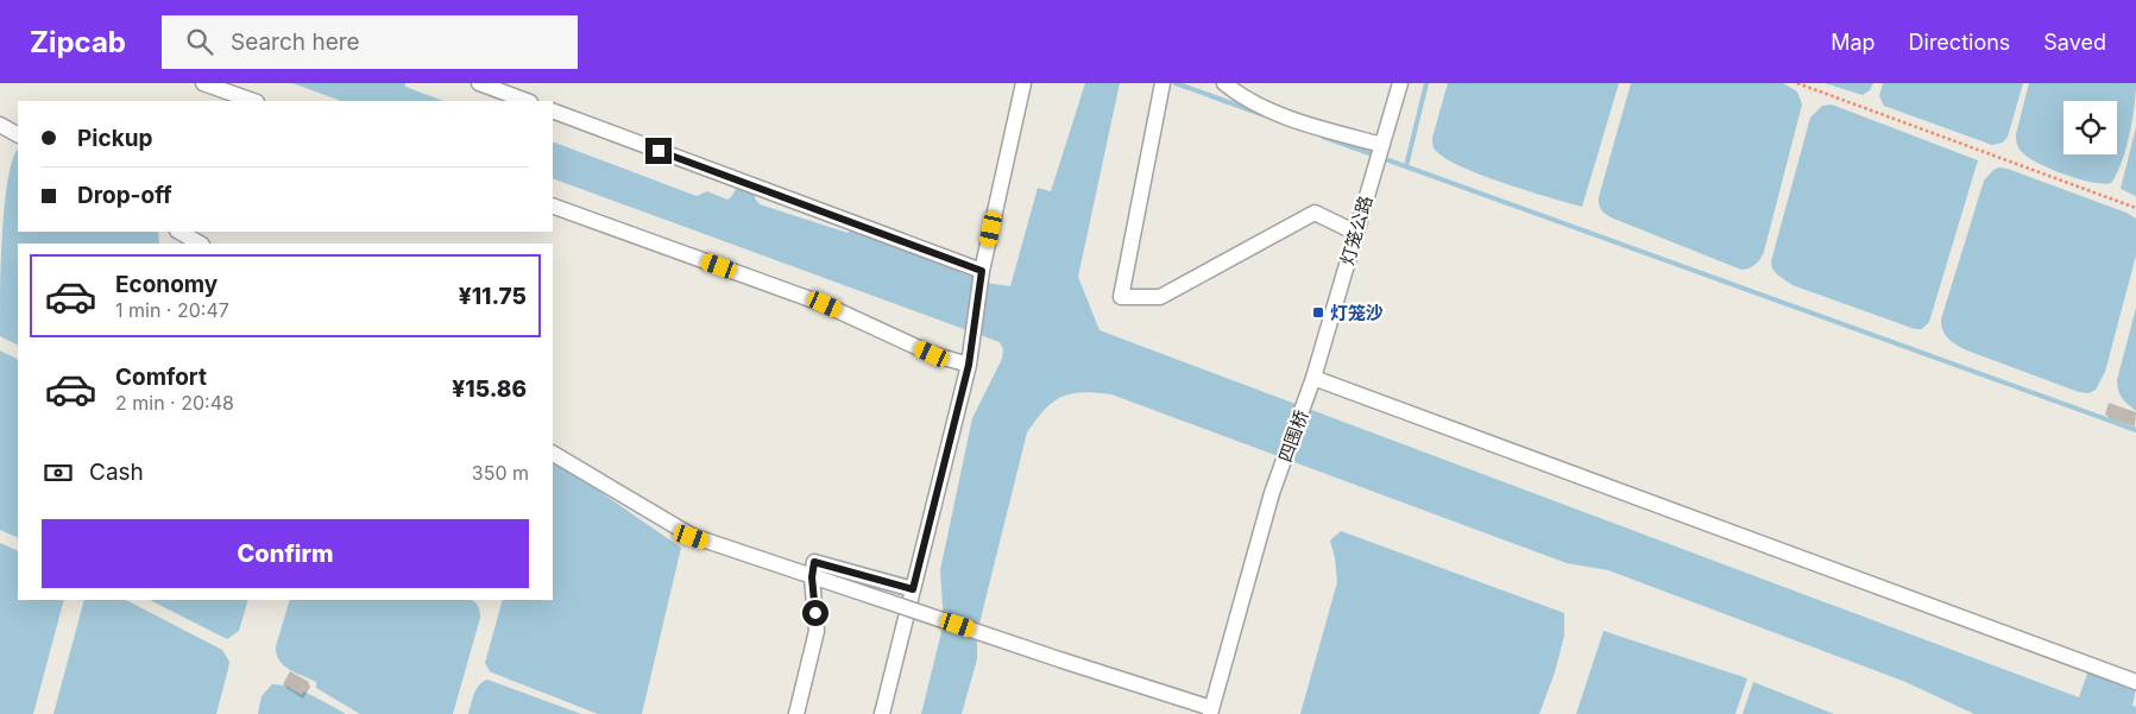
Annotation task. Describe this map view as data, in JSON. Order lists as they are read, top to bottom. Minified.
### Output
{"streets":{"street":["灯笼公路","四围桥"]},"crossings":[["灯笼公路","四围桥"]],"places":{"transit":["灯笼沙"]},"page":{"header":"Zipcab","search":"Search here","nav":["Map","Directions","Saved"],"banner":["Pickup","Drop-off"],"list":[{"name":"Economy","note":"1 min · 20:47","value":"¥11.75"},{"name":"Comfort","note":"2 min · 20:48","value":"¥15.86"}],"pay":["Cash","350 m"],"buttons":"Confirm"}}
